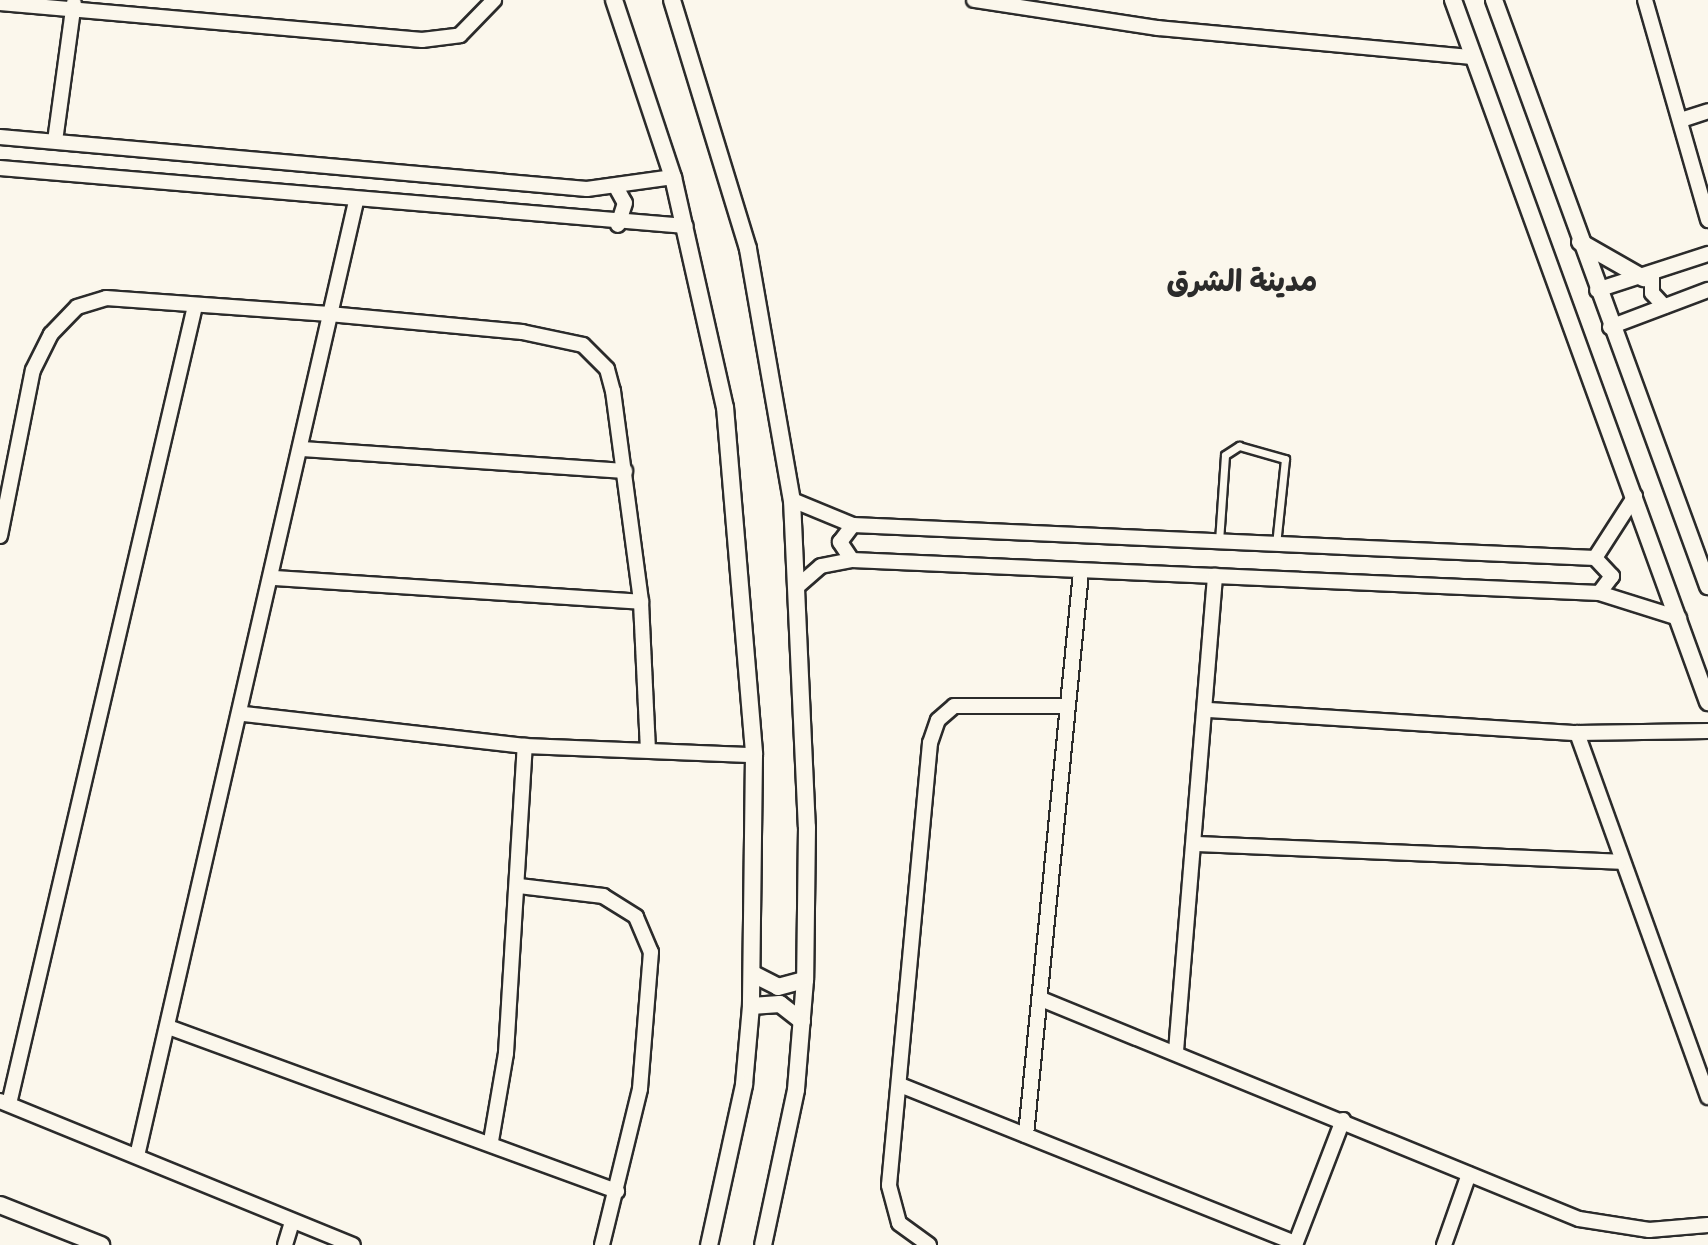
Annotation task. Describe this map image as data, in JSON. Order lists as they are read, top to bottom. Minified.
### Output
{"districts":["مدينة الشرق"]}
